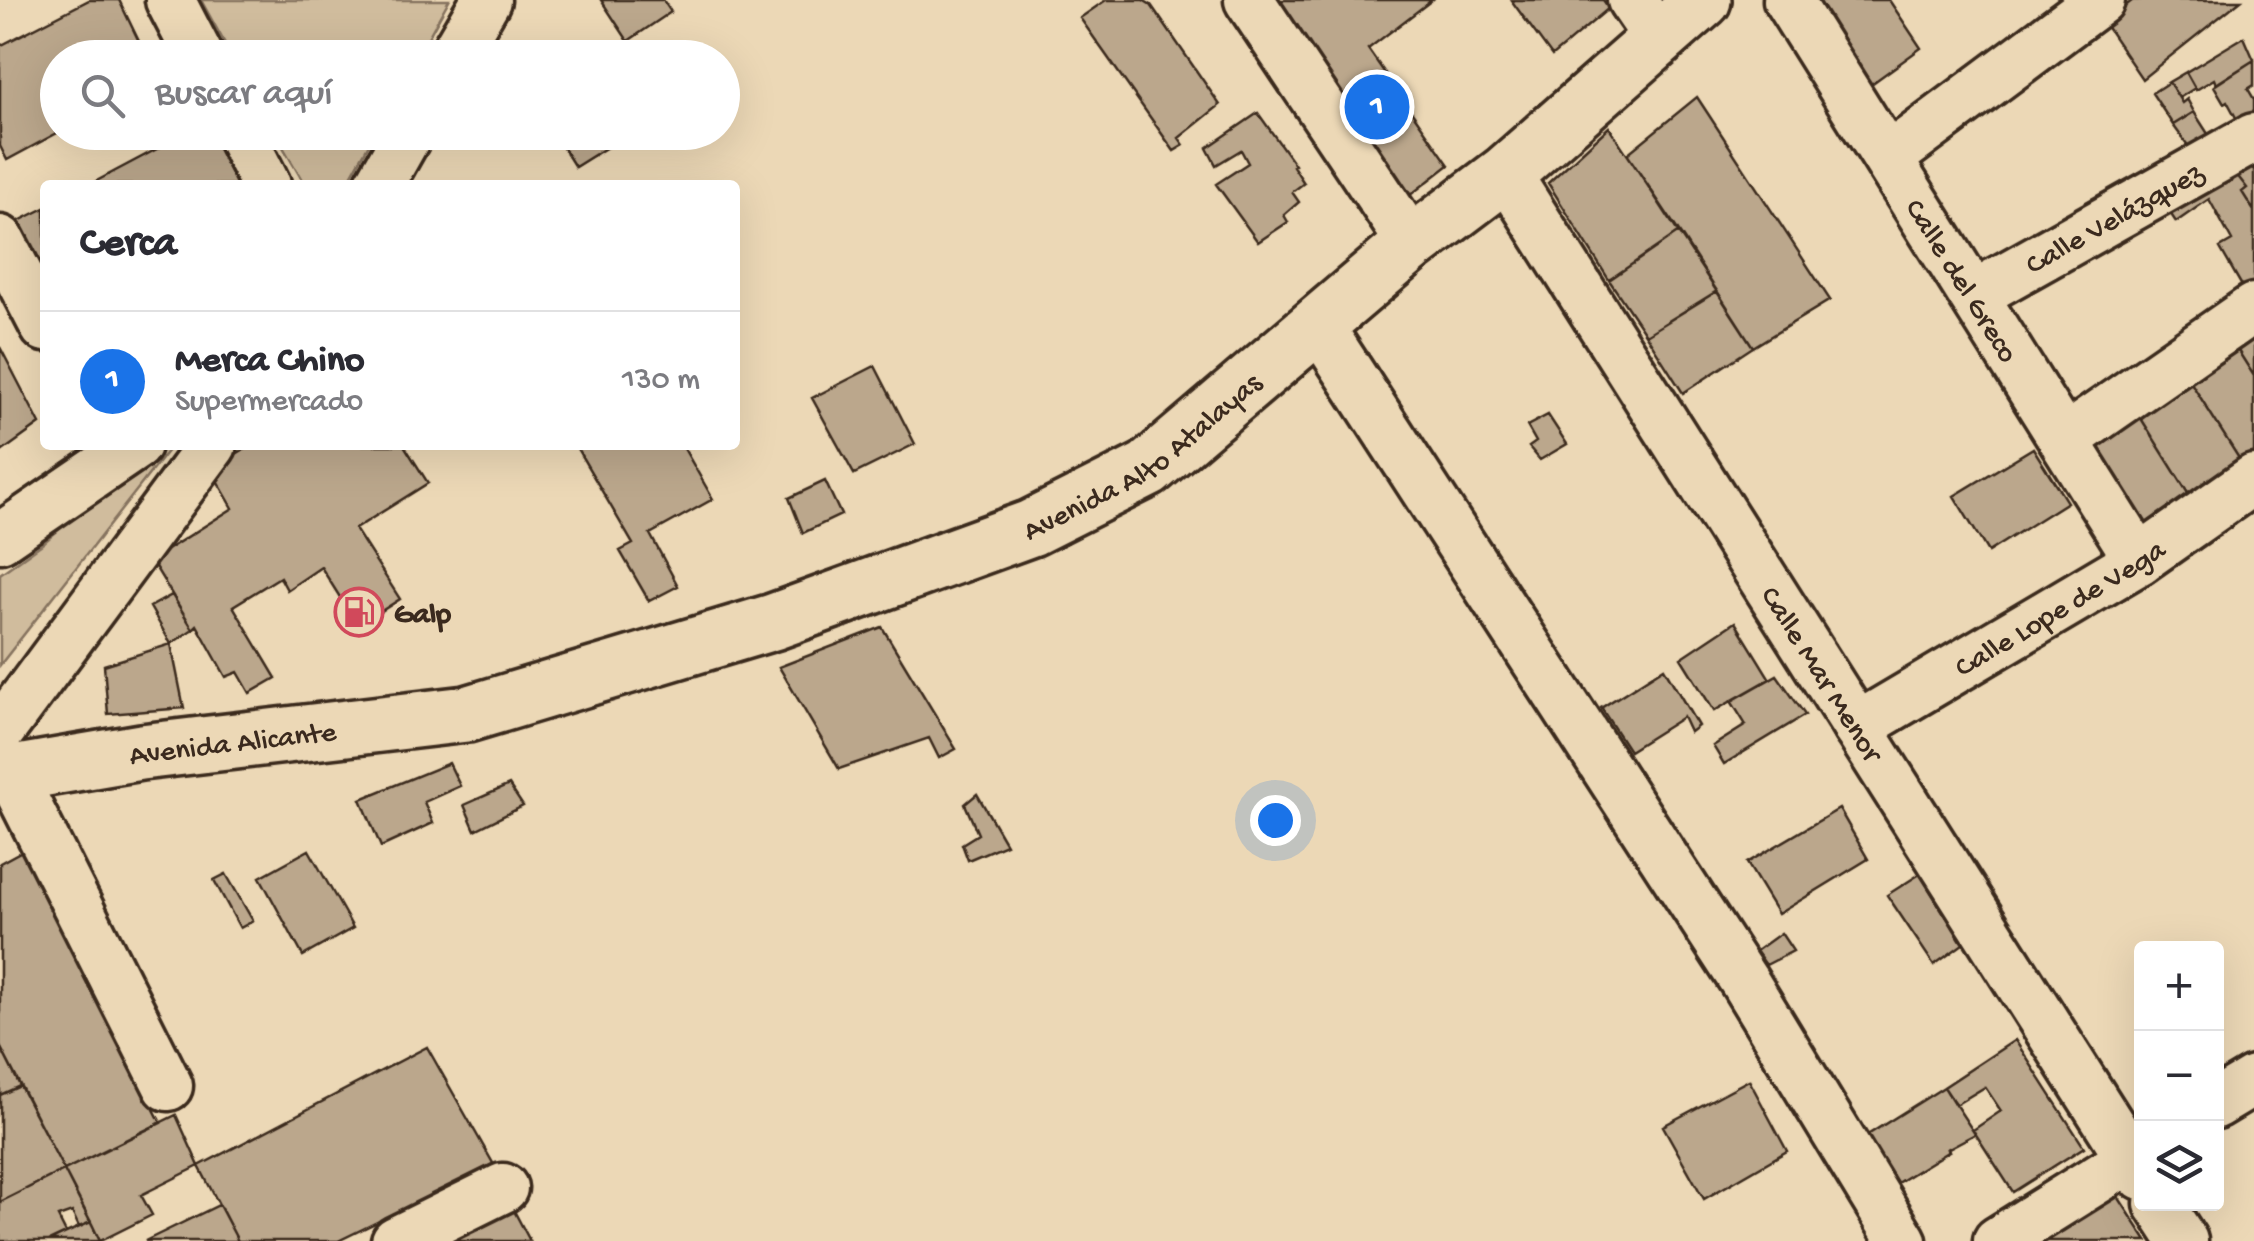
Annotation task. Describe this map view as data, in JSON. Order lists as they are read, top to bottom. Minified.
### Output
{"streets":{"main road":["Avenida Alto Atalayas","Avenida Alicante"],"street":["Calle Velázquez","Calle del Greco","Calle Lope de Vega","Calle Mar Menor"]},"crossings":[["Calle Velázquez","Calle del Greco"],["Calle del Greco","Calle Lope de Vega"],["Avenida Alto Atalayas","Calle Mar Menor"],["Avenida Alto Atalayas","Avenida Alicante"],["Calle Lope de Vega","Calle Mar Menor"]],"places":{"fuel station":["Galp"]},"page":{"search":"Buscar aquí","pins":"1","heading":"Cerca","list":[{"mark":"1","name":"Merca Chino","note":"Supermercado","value":"130 m"}],"map_buttons":["+","−"]}}
